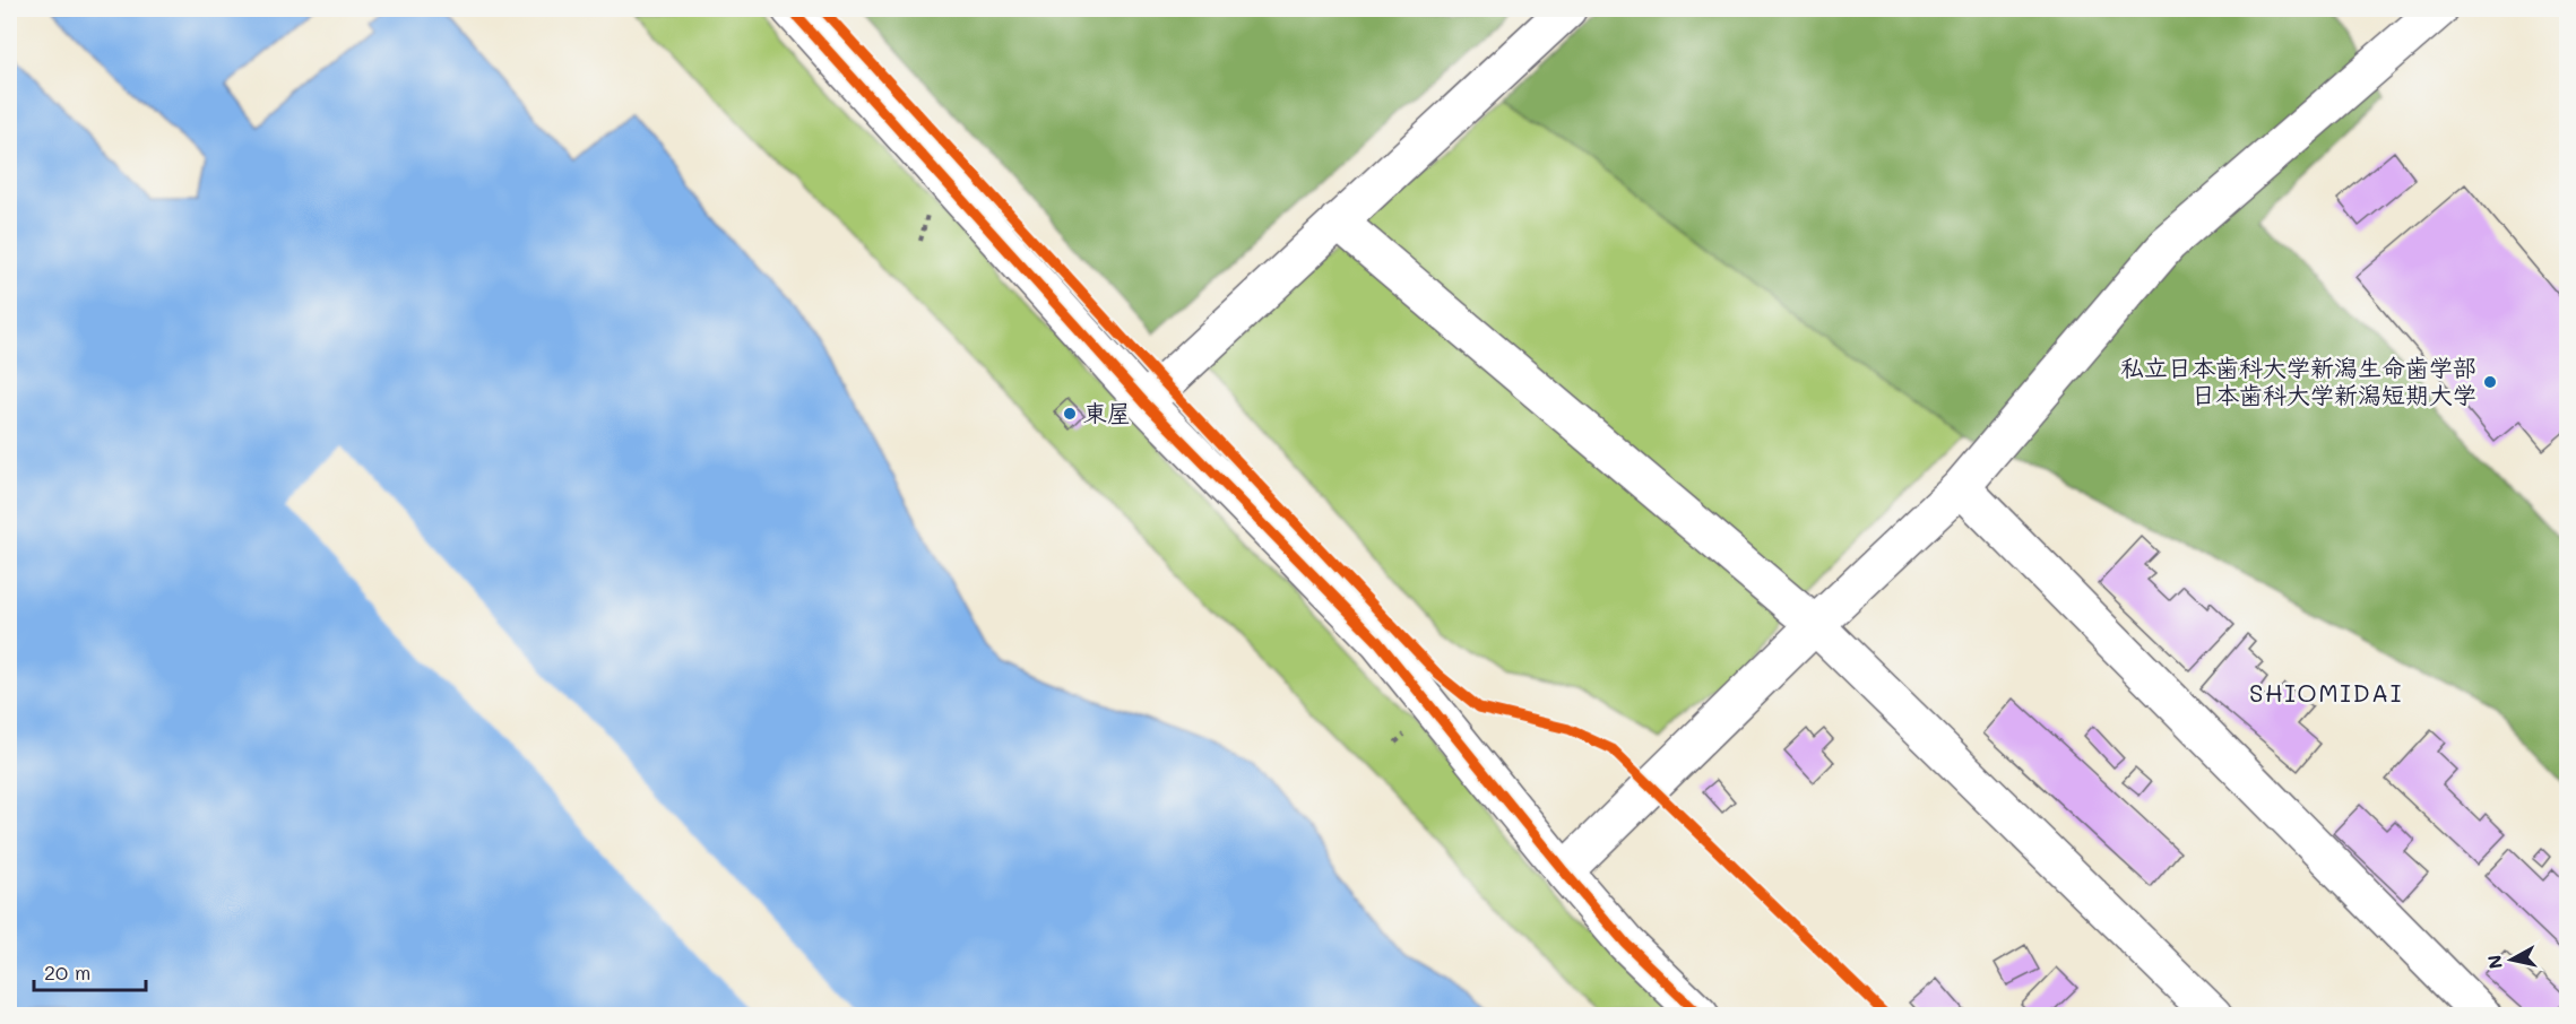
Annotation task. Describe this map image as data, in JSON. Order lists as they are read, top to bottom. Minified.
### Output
{"districts":["SHIOMIDAI"],"places":["私立日本歯科大学新潟生命歯学部 日本歯科大学新潟短期大学","東屋"],"scale_bar":"20 m","north":"left"}
